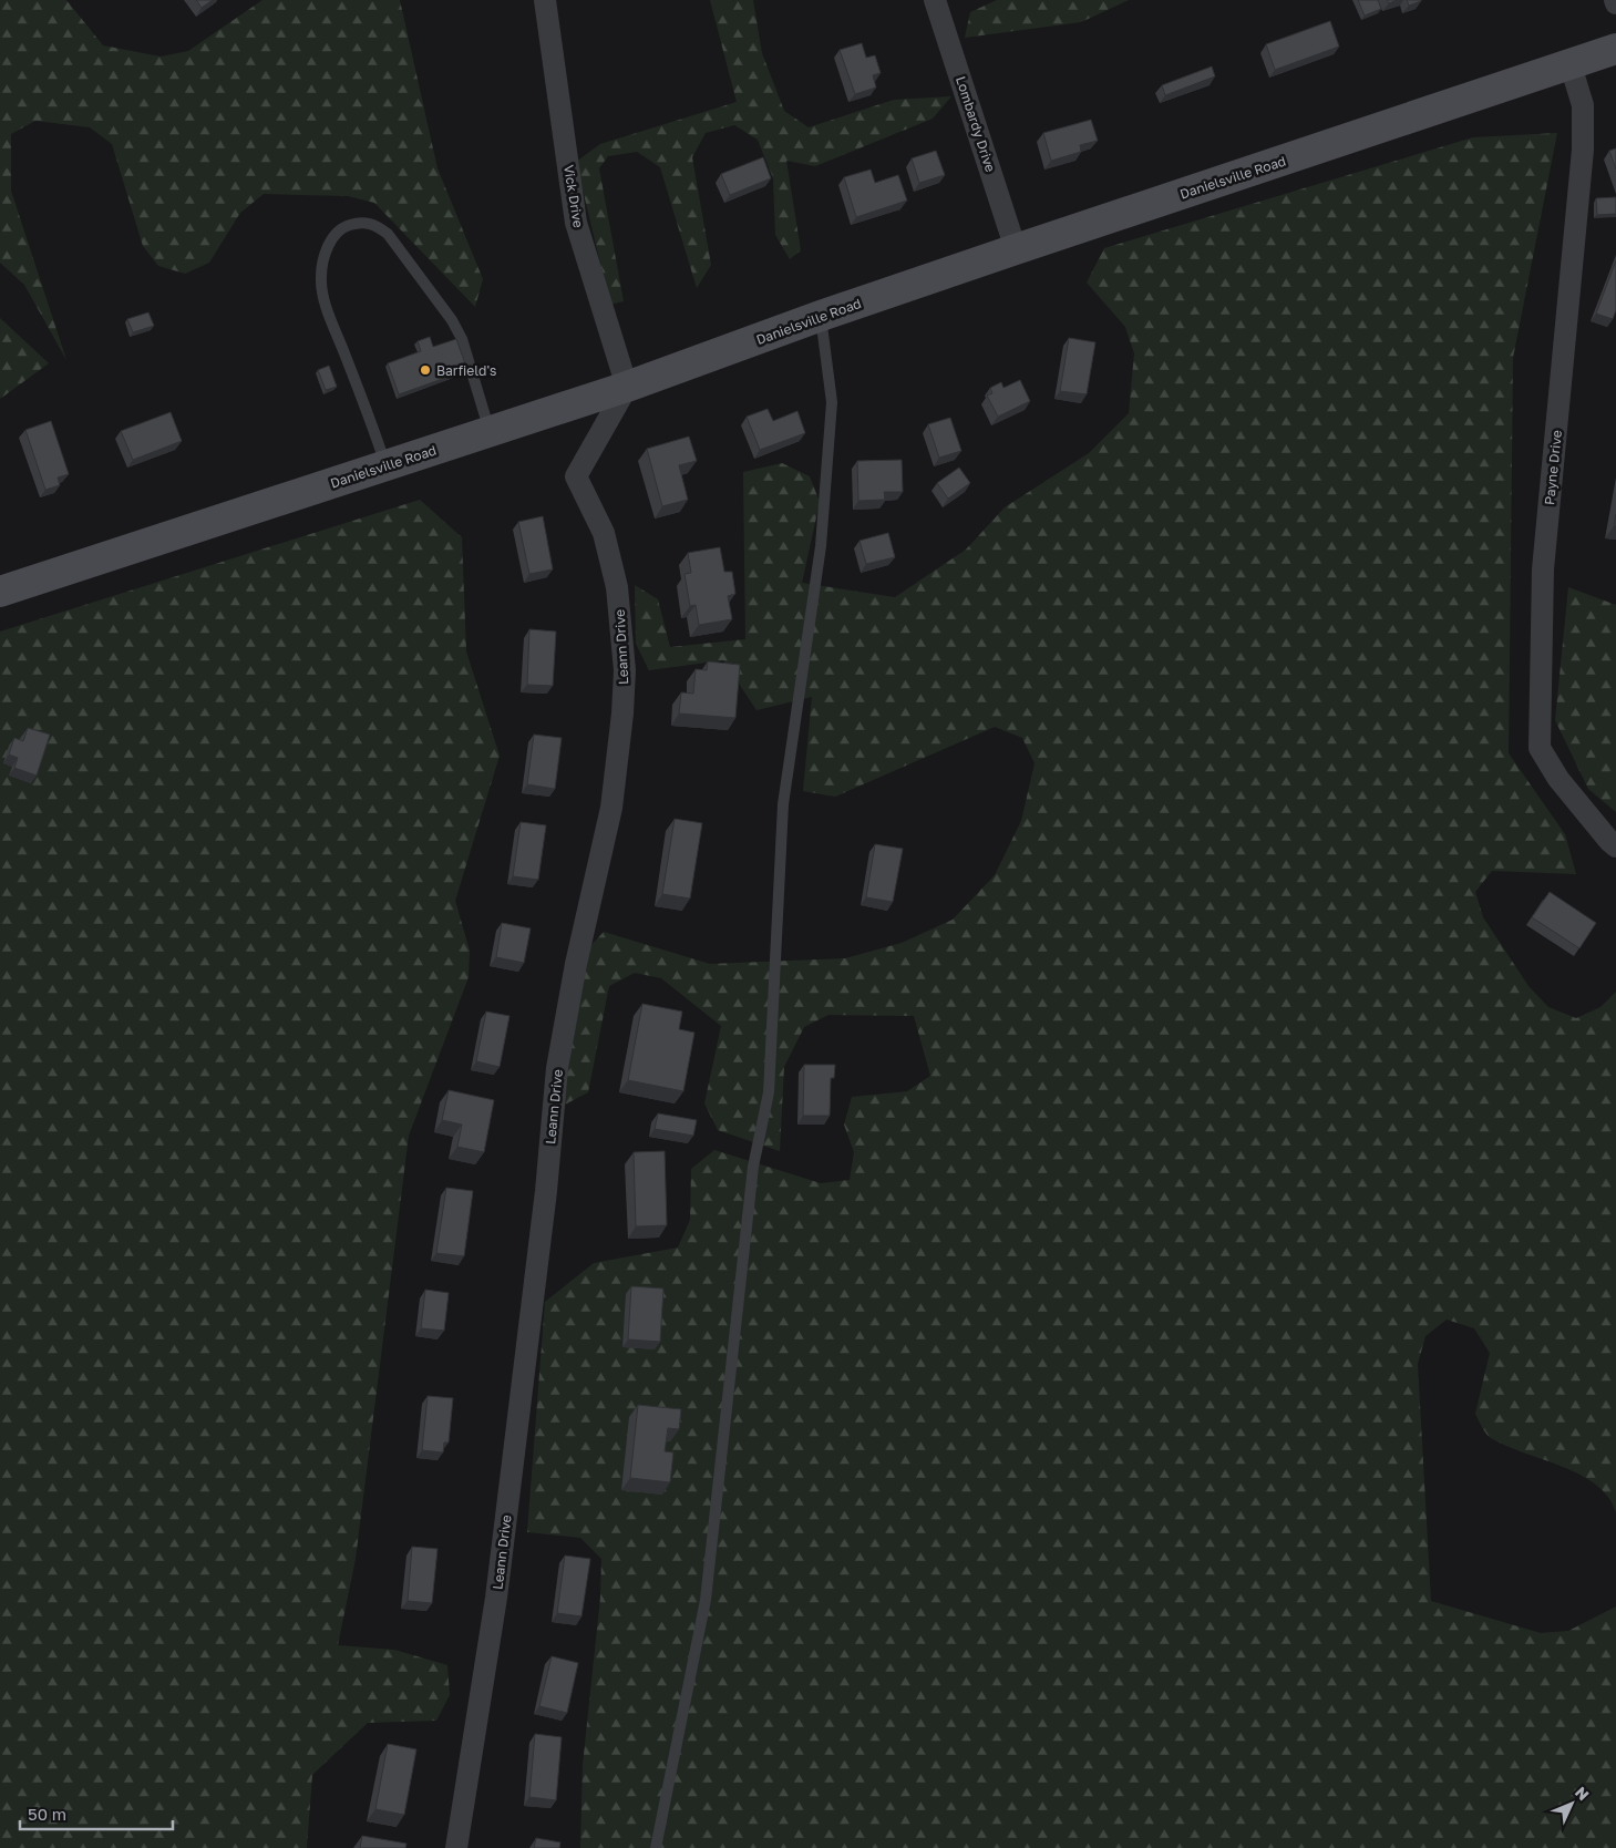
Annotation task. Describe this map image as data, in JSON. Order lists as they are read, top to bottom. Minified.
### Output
{"streets":{"main road":["Danielsville Road"],"street":["Lombardy Drive","Vick Drive","Payne Drive","Leann Drive"]},"crossings":[["Lombardy Drive","Danielsville Road"],["Danielsville Road","Vick Drive"],["Danielsville Road","Payne Drive"],["Danielsville Road","Leann Drive"],["Vick Drive","Leann Drive"]],"places":["Barfield's"],"scale_bar":"50 m","north":"top right"}
